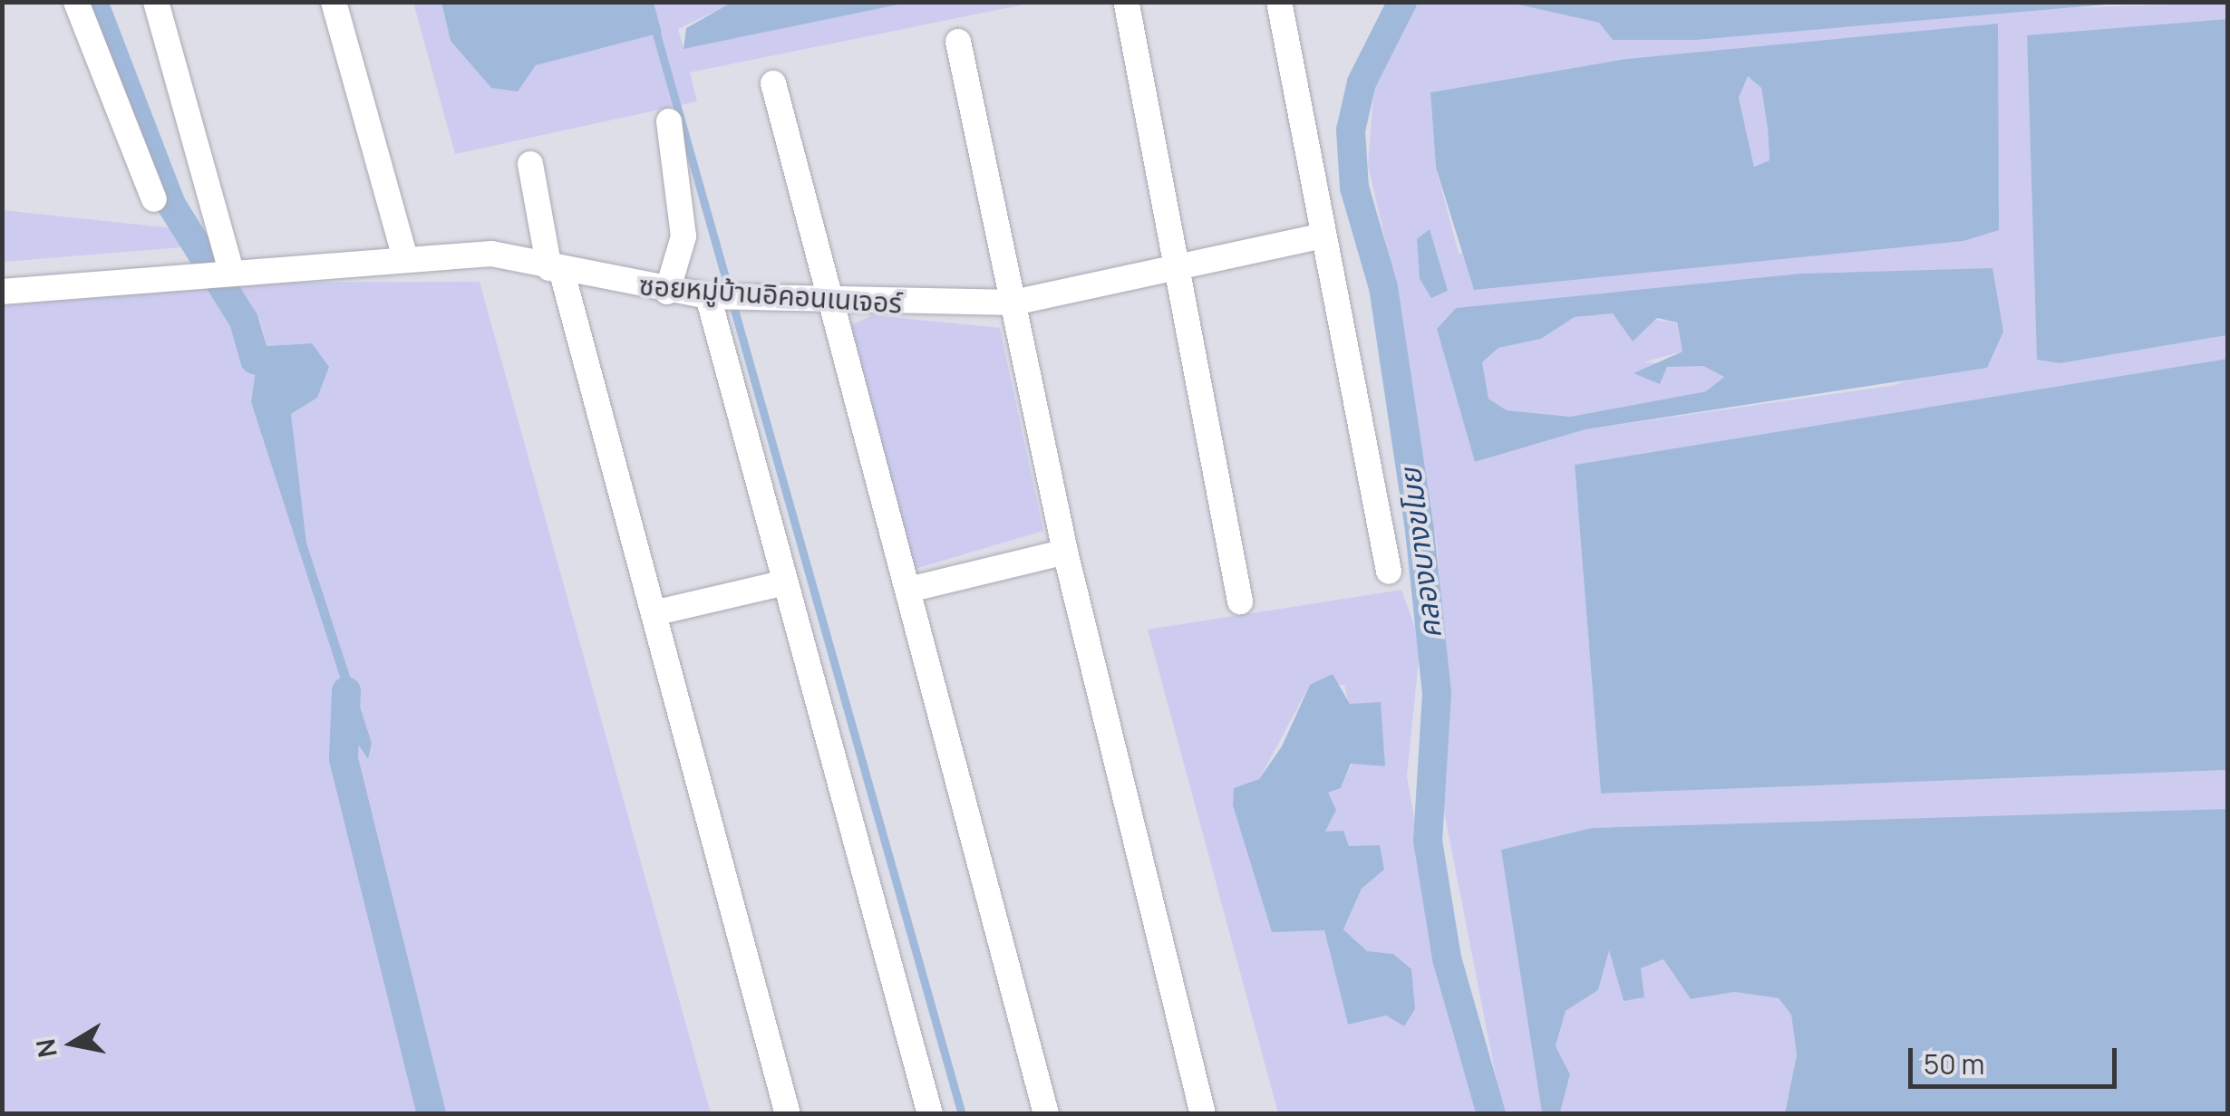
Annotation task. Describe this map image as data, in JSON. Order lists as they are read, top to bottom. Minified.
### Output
{"streets":{"street":["ซอยหมู่บ้านอิคอนเนเจอร์"]},"water":["คลองบางขโมย"],"scale_bar":"50 m","north":"left"}
